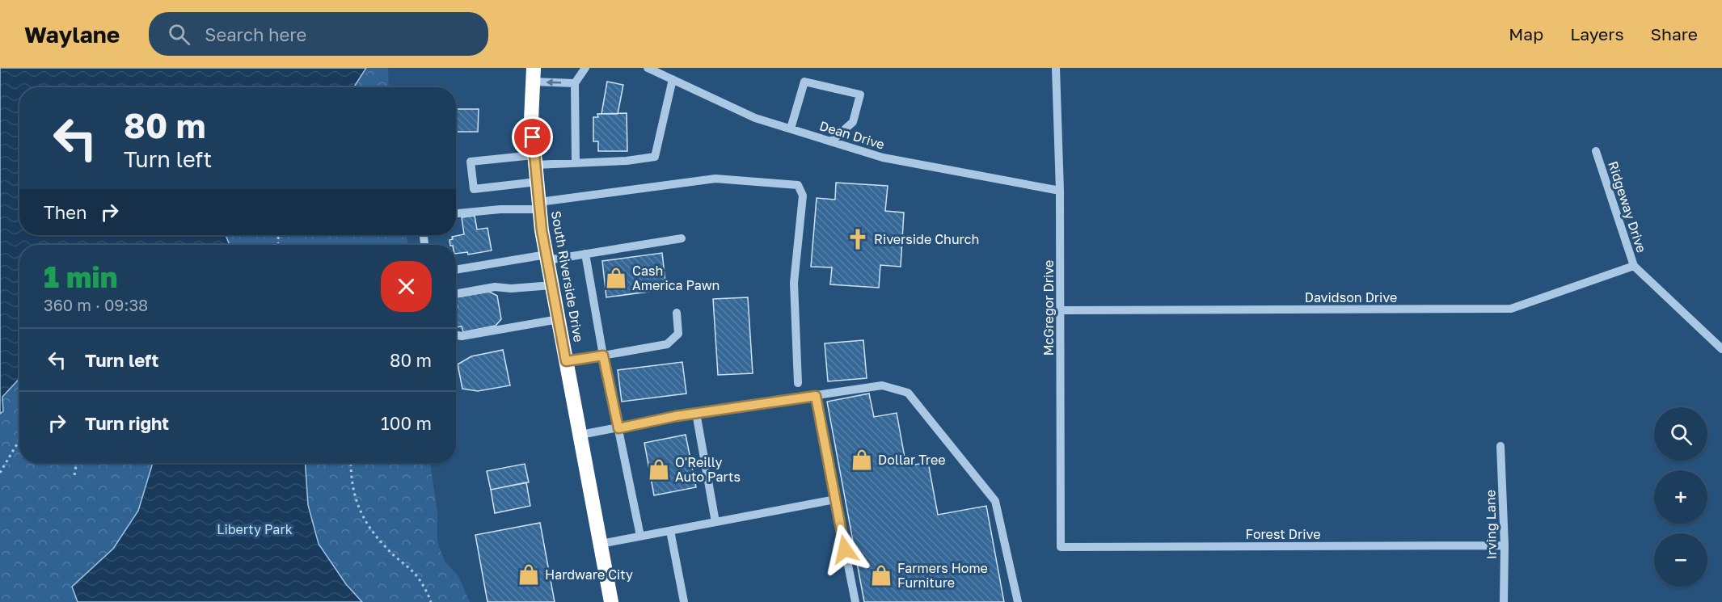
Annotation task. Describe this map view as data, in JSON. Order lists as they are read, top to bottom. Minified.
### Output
{"streets":{"highway":["South Riverside Drive"],"street":["Dean Drive","Ridgeway Drive","Davidson Drive","McGregor Drive","Irving Lane","Forest Drive"]},"crossings":[["Dean Drive","McGregor Drive"],["Ridgeway Drive","Davidson Drive"],["Davidson Drive","McGregor Drive"],["McGregor Drive","Forest Drive"],["Irving Lane","Forest Drive"]],"parks":["Liberty Park"],"places":{"church":["Riverside Church"],"shop":["Cash America Pawn","Dollar Tree","O'Reilly Auto Parts","Hardware City","Farmers Home Furniture"]},"page":{"header":"Waylane","search":"Search here","nav":["Map","Layers","Share"],"turn":["80 m","Turn left"],"then":"Then","heading":["1 min","360 m · 09:38"],"list":[{"name":"Turn left","value":"80 m"},{"name":"Turn right","value":"100 m"}],"map_buttons":["+","−"]}}
